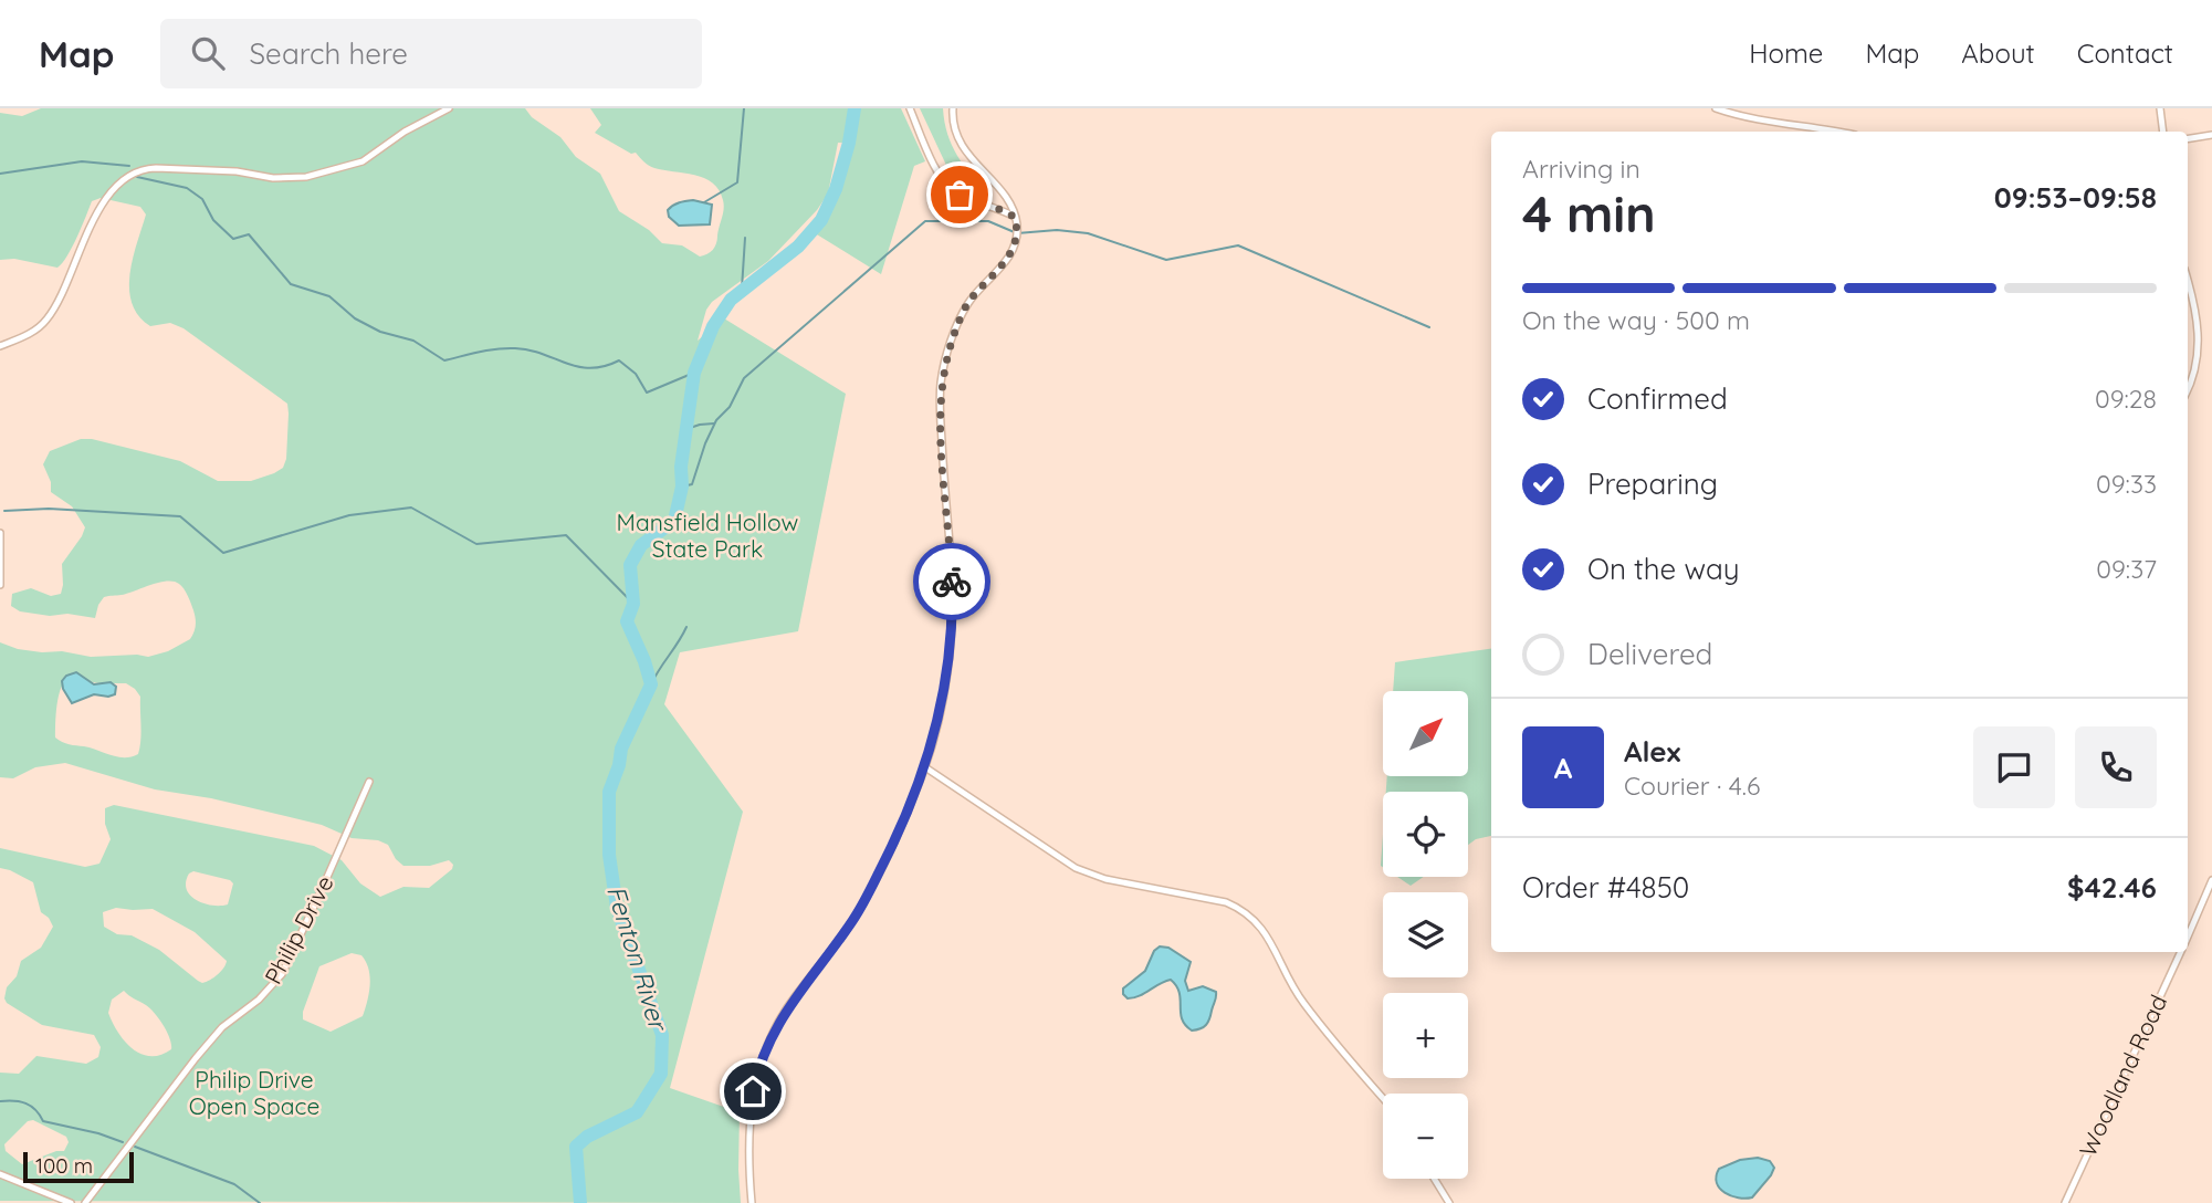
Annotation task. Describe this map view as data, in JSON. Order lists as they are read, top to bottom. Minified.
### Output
{"streets":{"street":["Philip Drive","Woodland Road"]},"water":["Fenton River"],"parks":["Mansfield Hollow State Park","Philip Drive Open Space"],"scale_bar":"100 m","north":"top right","page":{"header":"Map","search":"Search here","nav":["Home","Map","About","Contact"],"heading":["4 min","Arriving in","09:53–09:58"],"panel":["Alex","Courier · 4.6","Order #4850","$42.46"],"bar":"On the way · 500 m","list":[["Confirmed","09:28"],["Preparing","09:33"],["On the way","09:37"],"Delivered"],"map_buttons":["+","−"],"round":"A","scale":"100 m"}}
